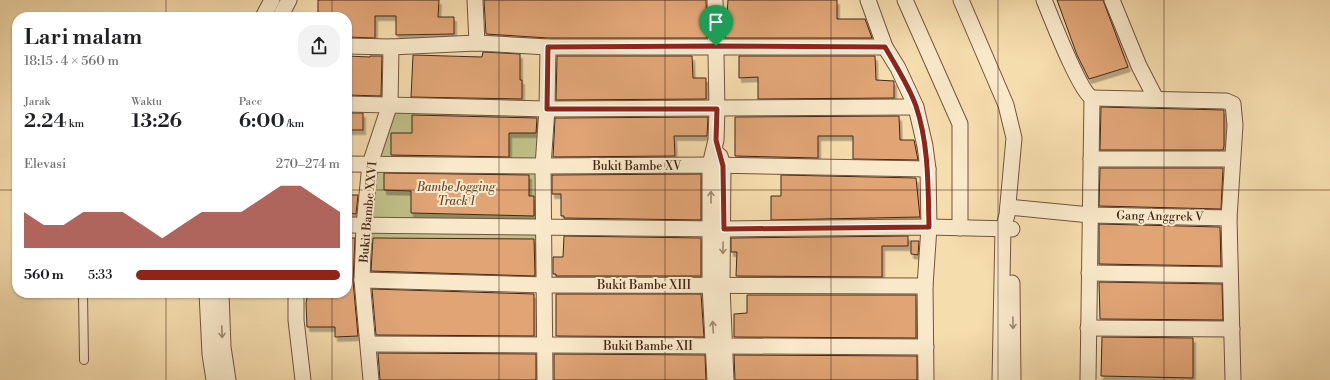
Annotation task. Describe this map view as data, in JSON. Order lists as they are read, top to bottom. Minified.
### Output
{"streets":{"street":["Bukit Bambe XV","Bukit Bambe XXVI","Gang Anggrek V","Bukit Bambe XIII","Bukit Bambe XII"]},"crossings":[["Bukit Bambe XV","Bukit Bambe XXVI"],["Bukit Bambe XXVI","Gang Anggrek V"],["Bukit Bambe XXVI","Bukit Bambe XIII"],["Bukit Bambe XXVI","Bukit Bambe XII"]],"parks":["Bambe Jogging Track 1"],"page":{"heading":["Lari malam","18:15 · 4 × 560 m"],"stats":[["Jarak","2.24 km"],["Waktu","13:26"],["Pace","6:00 /km"]],"chart":["Elevasi","270–274 m"],"list":[{"name":"560 m","note":"5:33"}]}}
